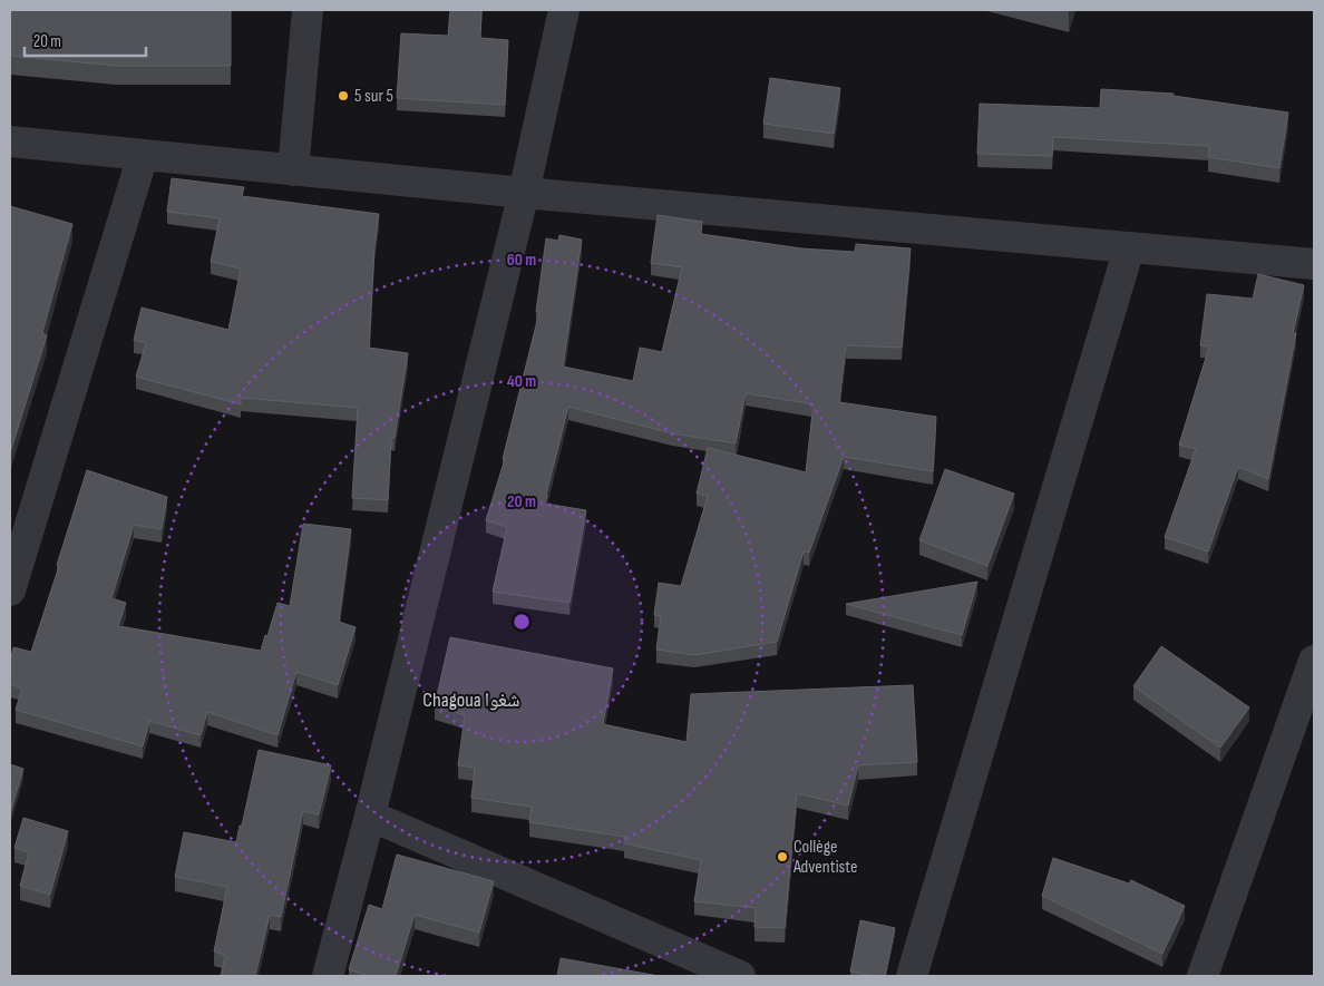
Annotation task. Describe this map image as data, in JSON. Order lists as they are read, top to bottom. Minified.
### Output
{"districts":["Chagoua شغوا"],"places":["5 sur 5","Collège Adventiste"],"scale_bar":"20 m","rings":["60 m","40 m","20 m"]}
